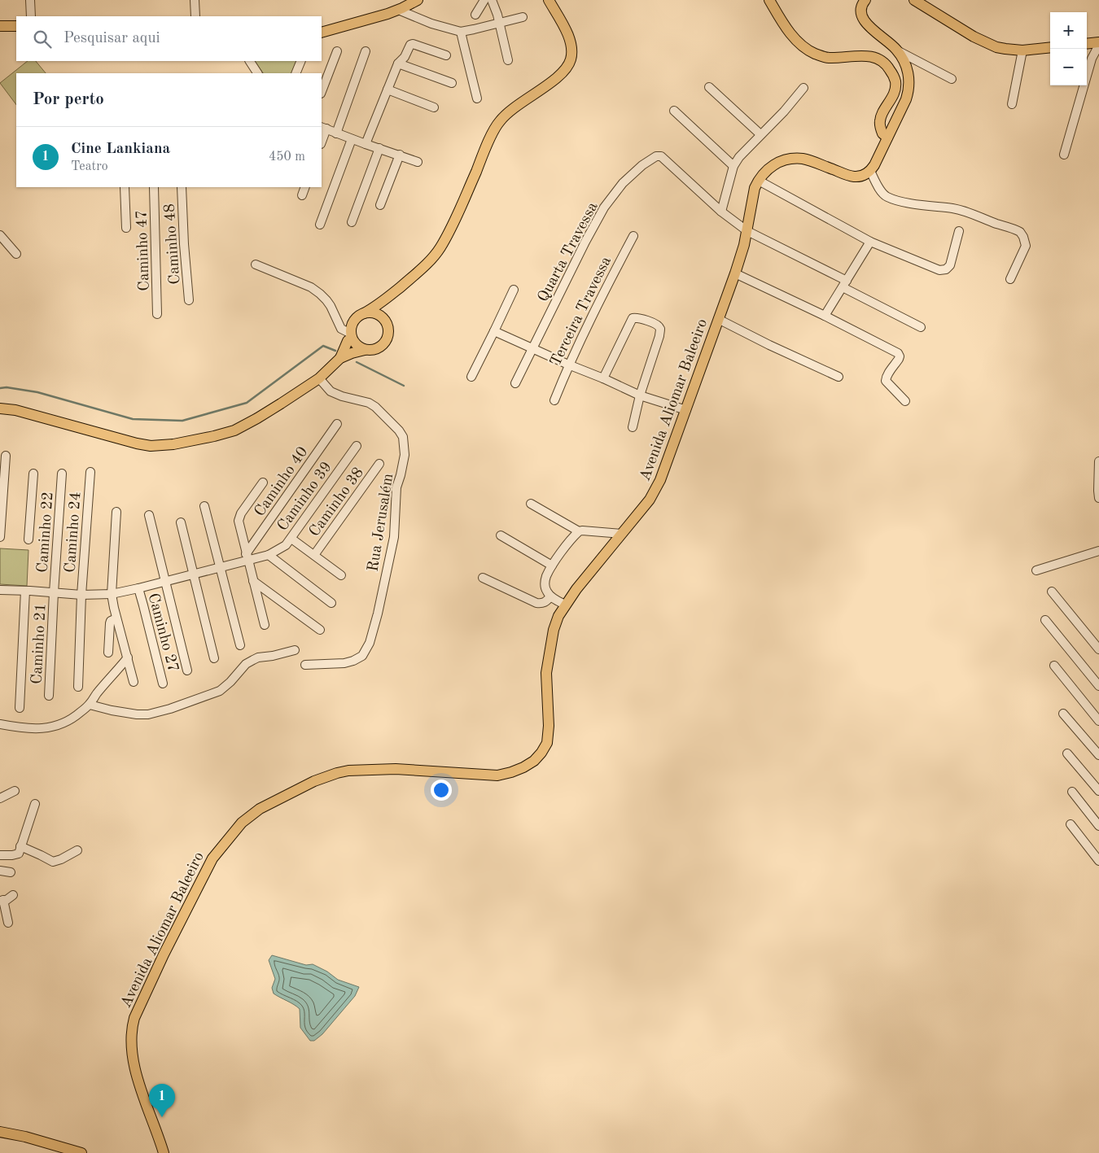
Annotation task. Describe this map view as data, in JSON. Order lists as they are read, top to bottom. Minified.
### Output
{"streets":{"main road":["Avenida Aliomar Baleeiro"],"street":["Caminho 48","Caminho 47","Quarta Travessa","Terceira Travessa","Caminho 40","Caminho 39","Caminho 38","Rua Jerusalém","Caminho 22","Caminho 24","Caminho 27","Caminho 21"]},"crossings":[["Caminho 40","Caminho 39"],["Caminho 39","Caminho 22"],["Caminho 39","Caminho 24"],["Caminho 39","Caminho 27"],["Caminho 39","Caminho 21"],["Caminho 22","Caminho 21"]],"page":{"map_buttons":["+","−"],"search":"Pesquisar aqui","heading":"Por perto","list":[{"mark":"1","name":"Cine Lankiana","note":"Teatro","value":"450 m"}],"pins":"1"}}
